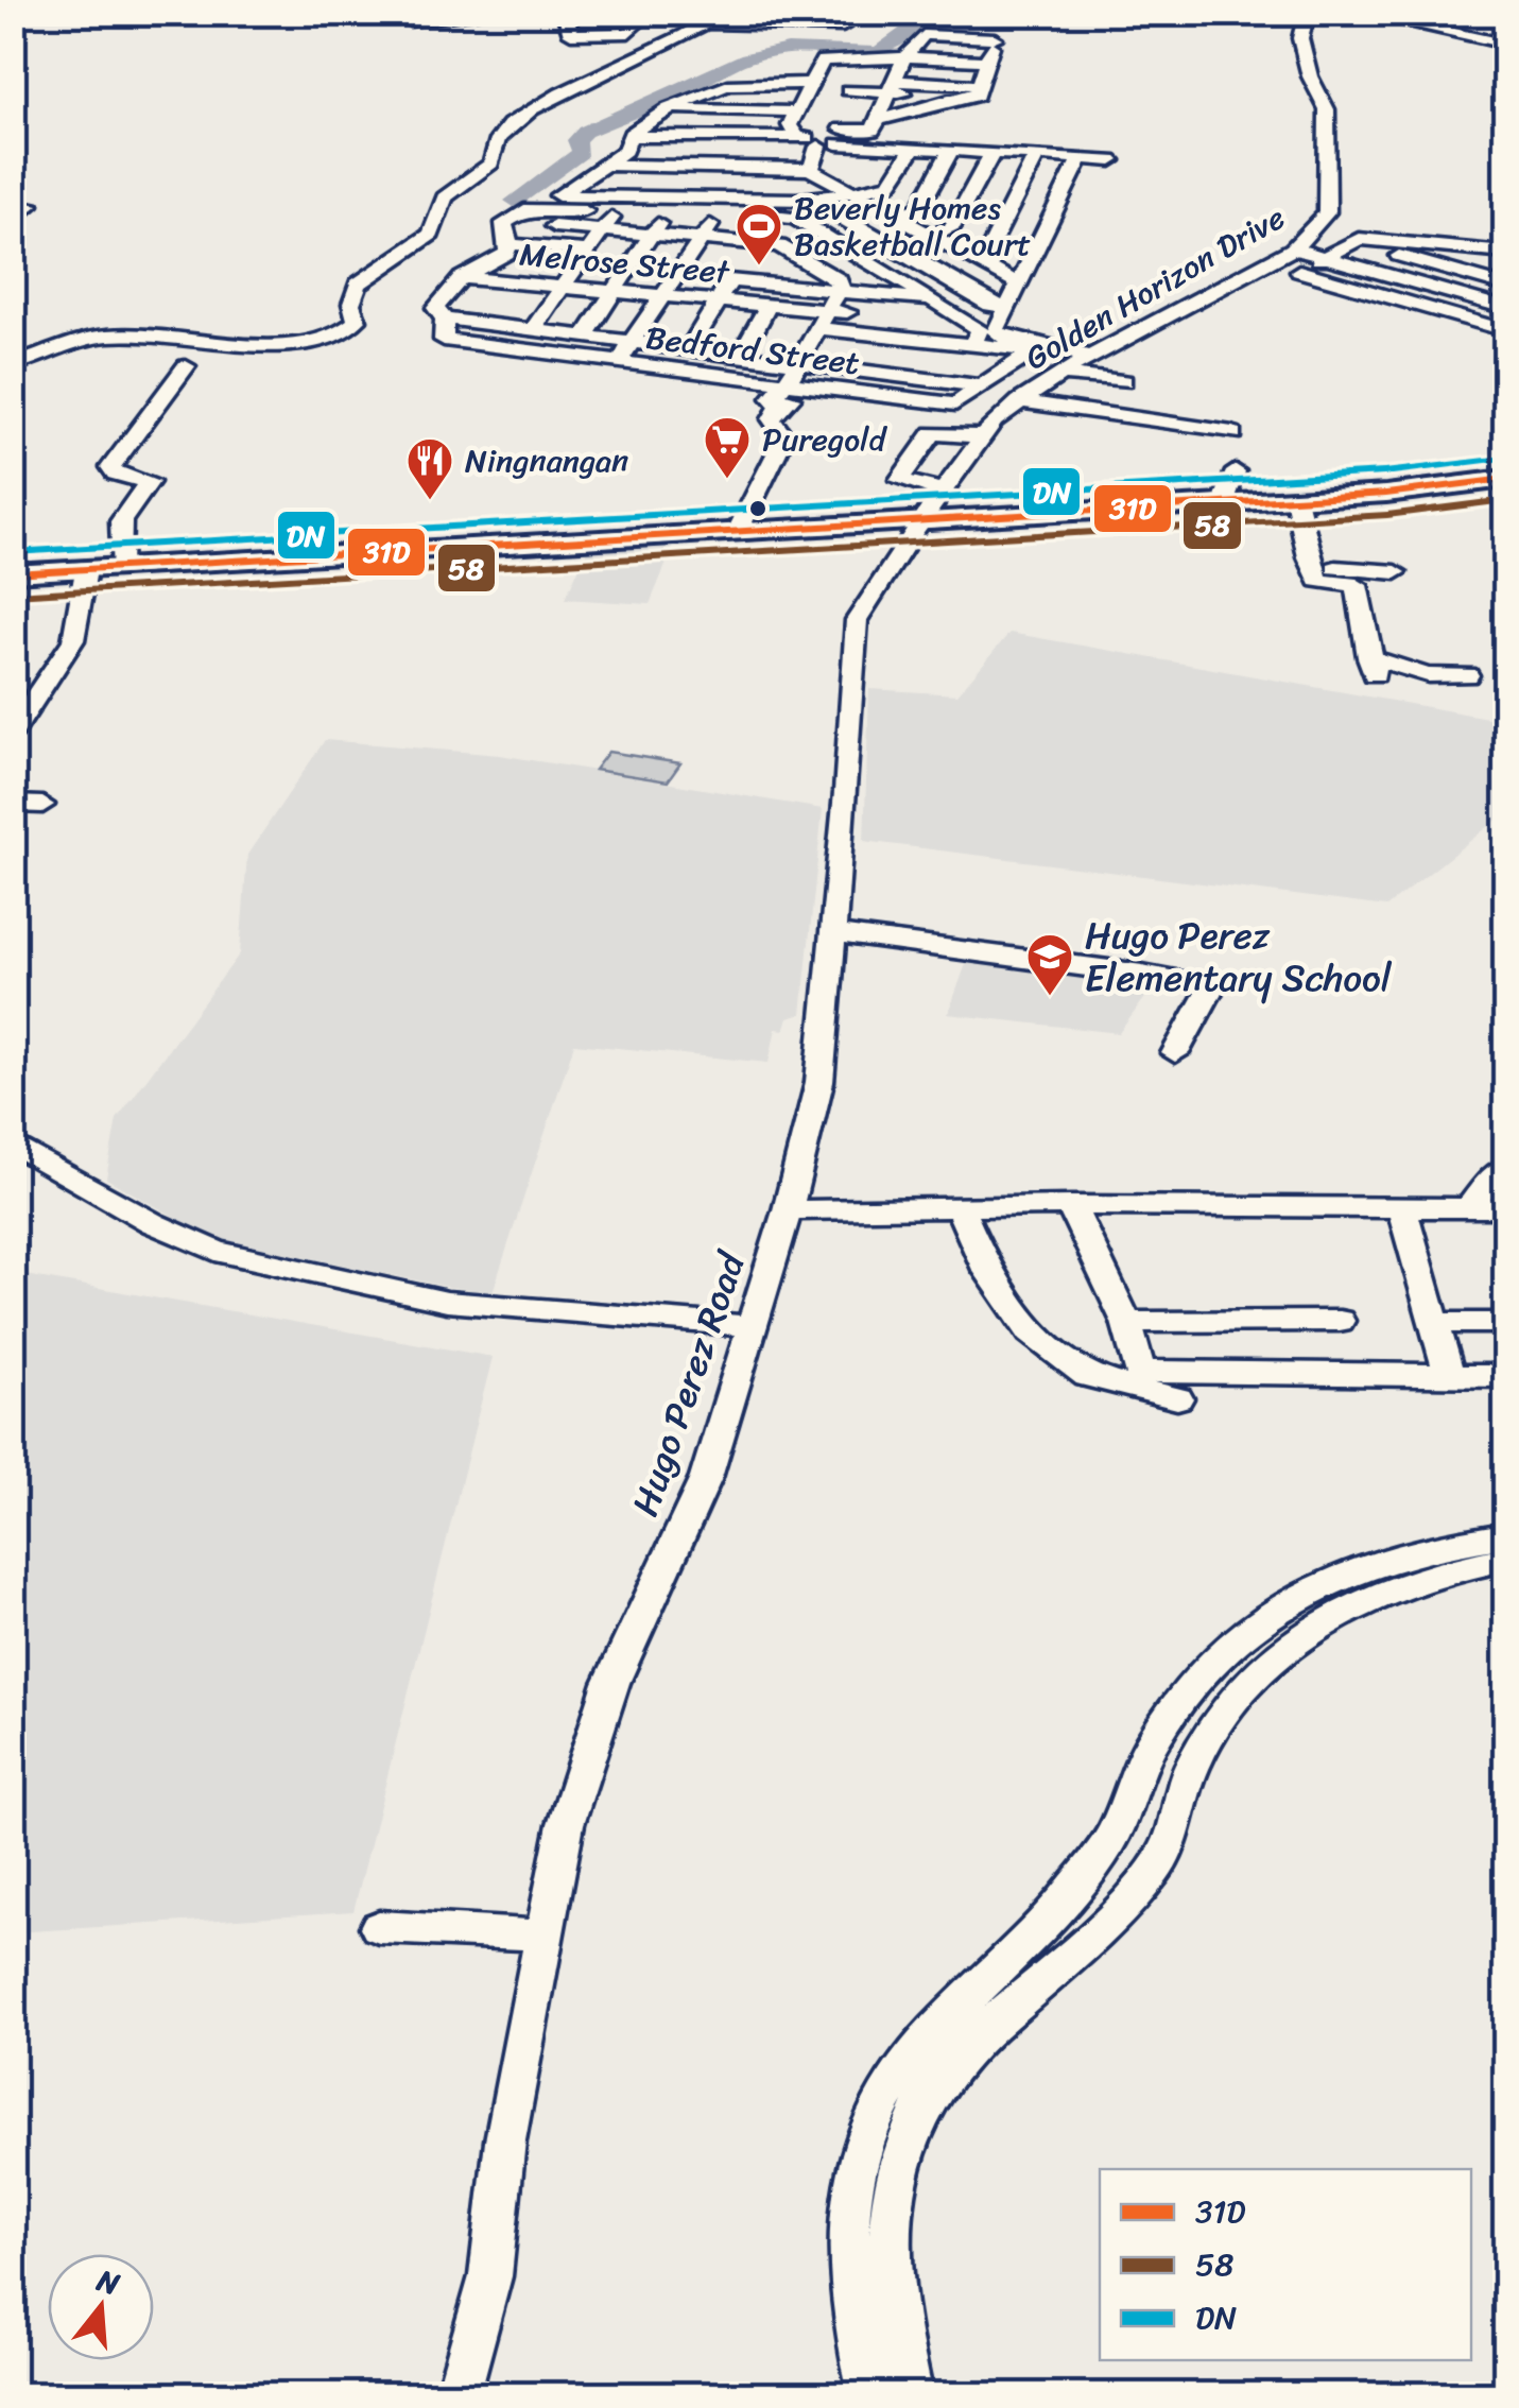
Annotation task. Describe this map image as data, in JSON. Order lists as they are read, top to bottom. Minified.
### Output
{"streets":{"street":["Melrose Street","Golden Horizon Drive","Bedford Street","Hugo Perez Road"]},"crossings":[["Golden Horizon Drive","Hugo Perez Road"]],"places":{"sports":["Beverly Homes Basketball Court"],"supermarket":["Puregold"],"restaurant":["Ningnangan"],"school or university":["Hugo Perez Elementary School"]},"lines":["transit line DN","transit line 31D","transit line 58"],"legend":["31D","58","DN"],"north":"top"}
